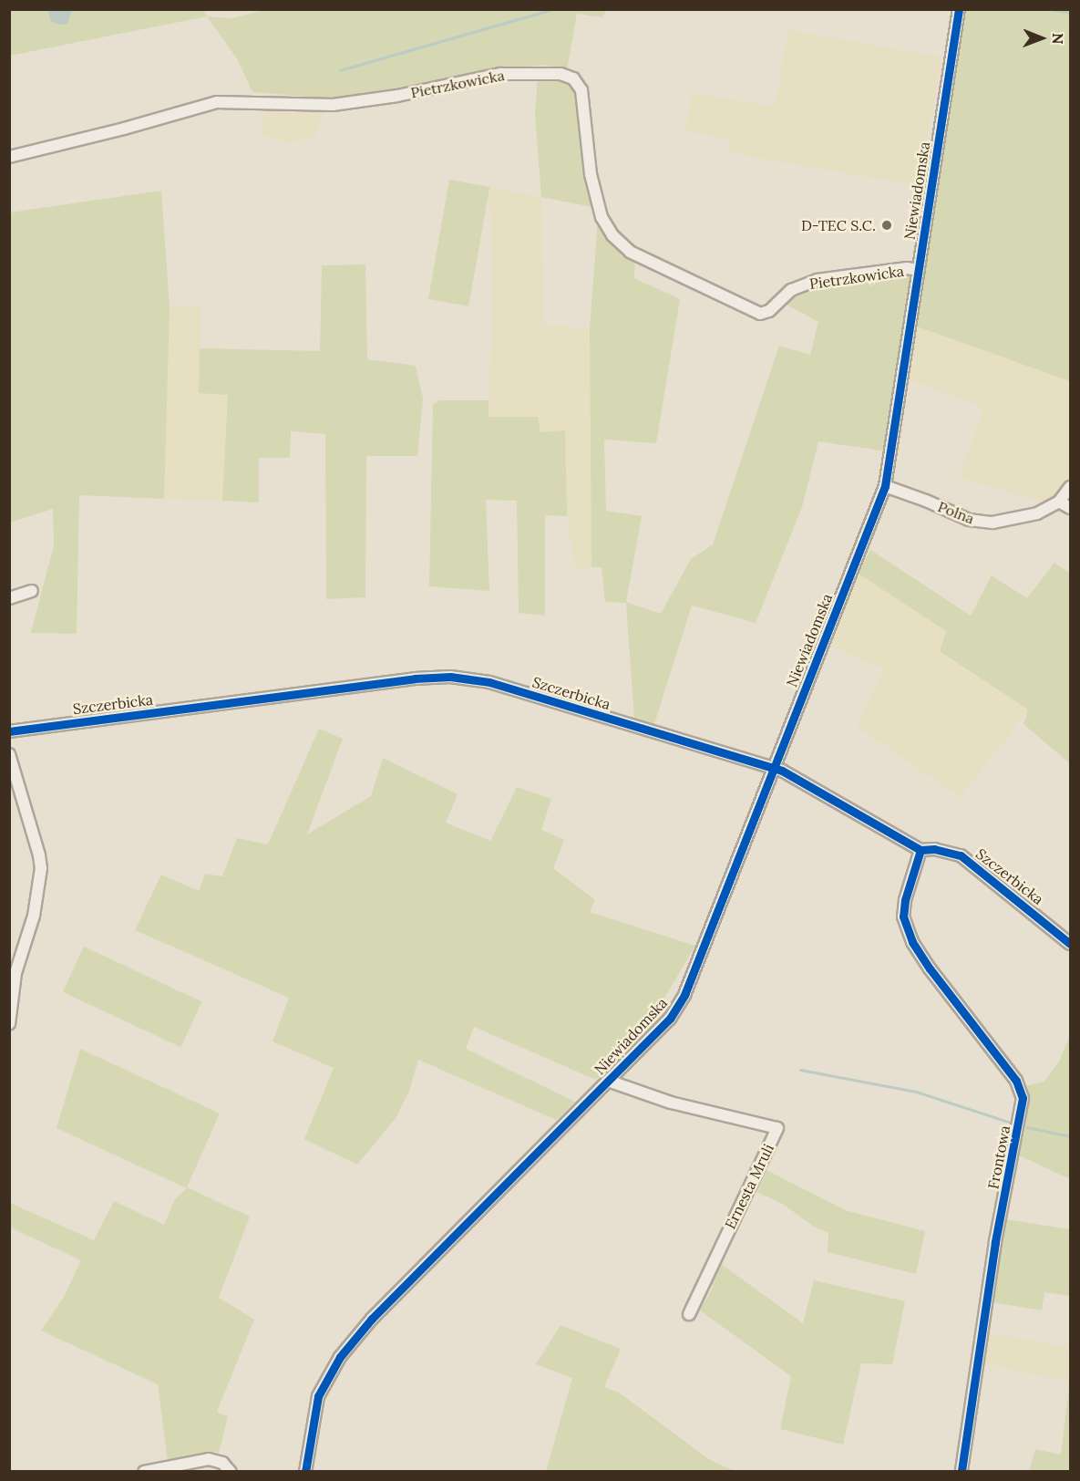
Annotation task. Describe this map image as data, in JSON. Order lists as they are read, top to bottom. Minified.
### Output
{"streets":{"street":["Pietrzkowicka","Niewiadomska","Polna","Szczerbicka","Frontowa","Ernesta Mruli"]},"crossings":[["Pietrzkowicka","Niewiadomska"],["Niewiadomska","Polna"],["Niewiadomska","Szczerbicka"],["Niewiadomska","Ernesta Mruli"],["Szczerbicka","Frontowa"]],"places":["D-TEC S.C."],"north":"right"}
